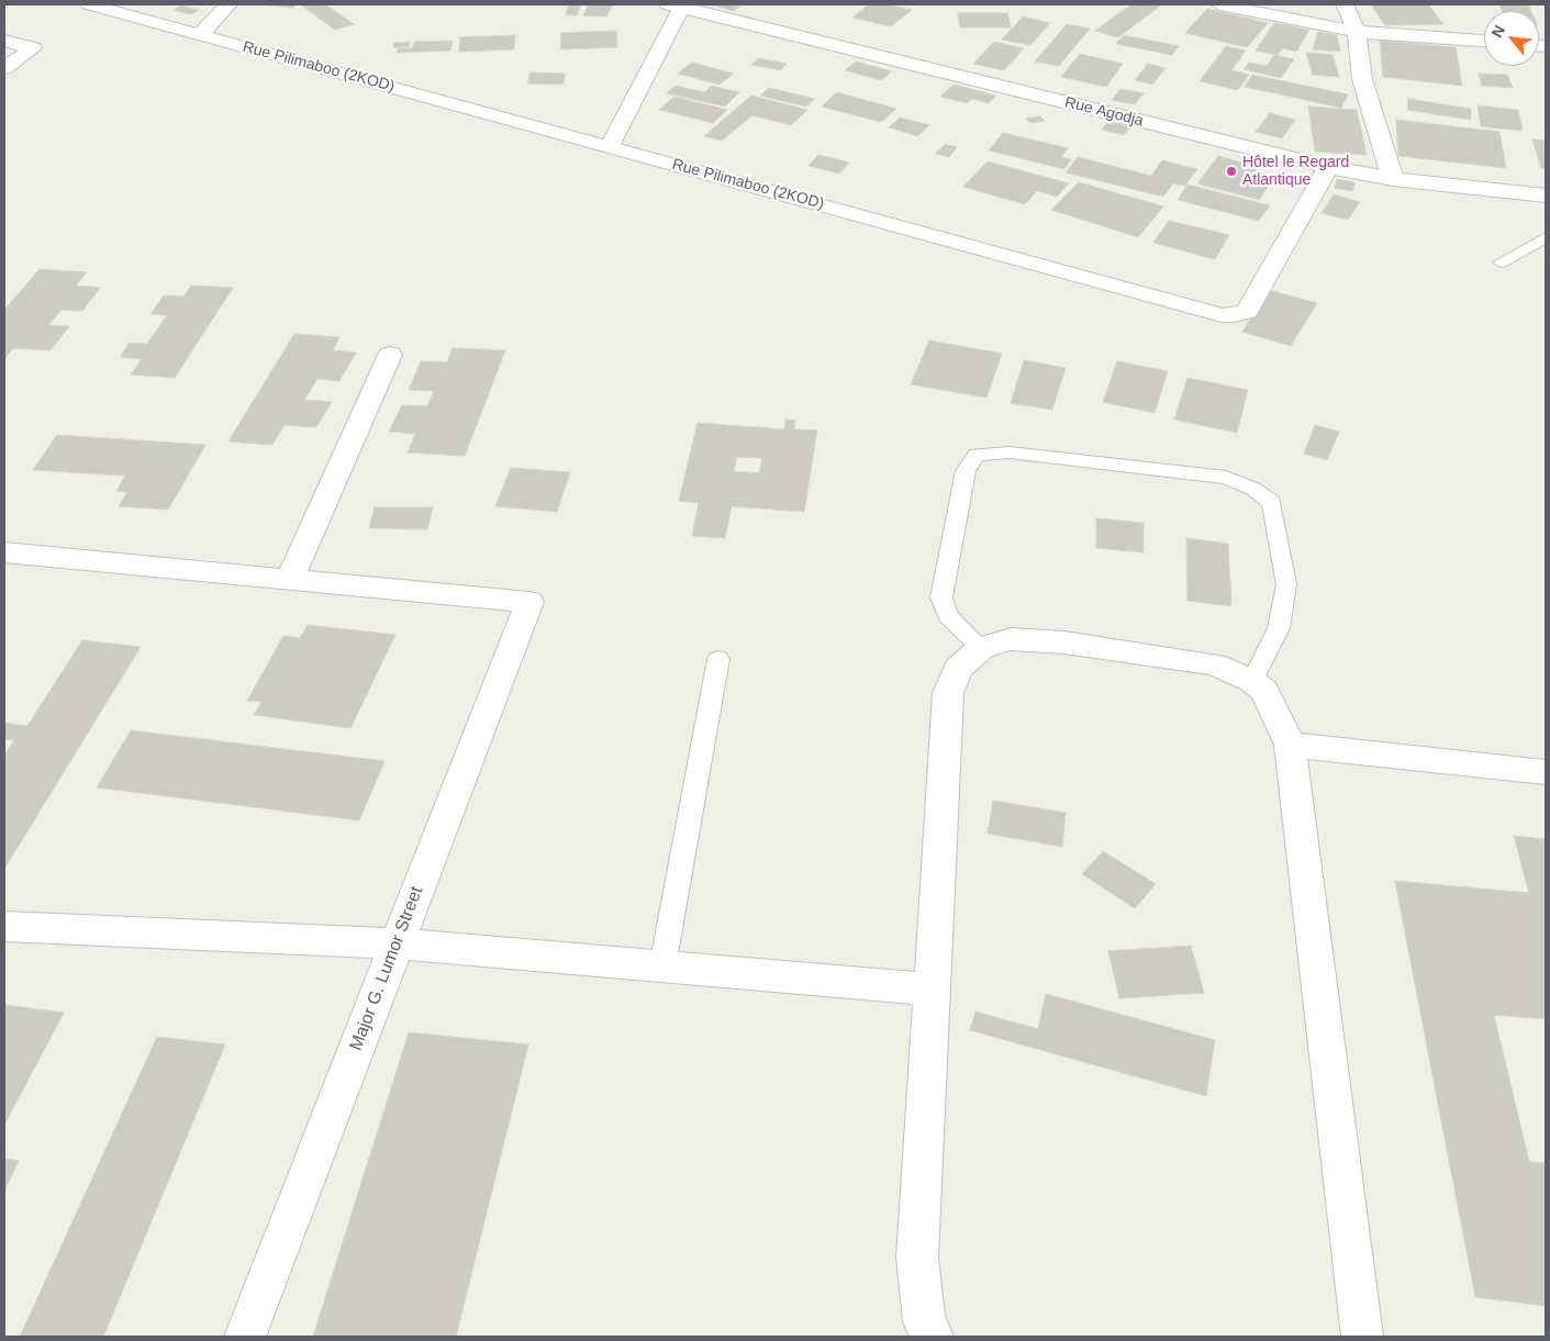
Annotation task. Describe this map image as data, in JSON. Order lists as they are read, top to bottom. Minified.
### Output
{"streets":{"street":["Rue Pilimaboo (2KOD)","Rue Agodja","Major G. Lumor Street"]},"crossings":[["Rue Pilimaboo (2KOD)","Rue Agodja"]],"places":["Hôtel le Regard Atlantique"],"north":"top left"}
